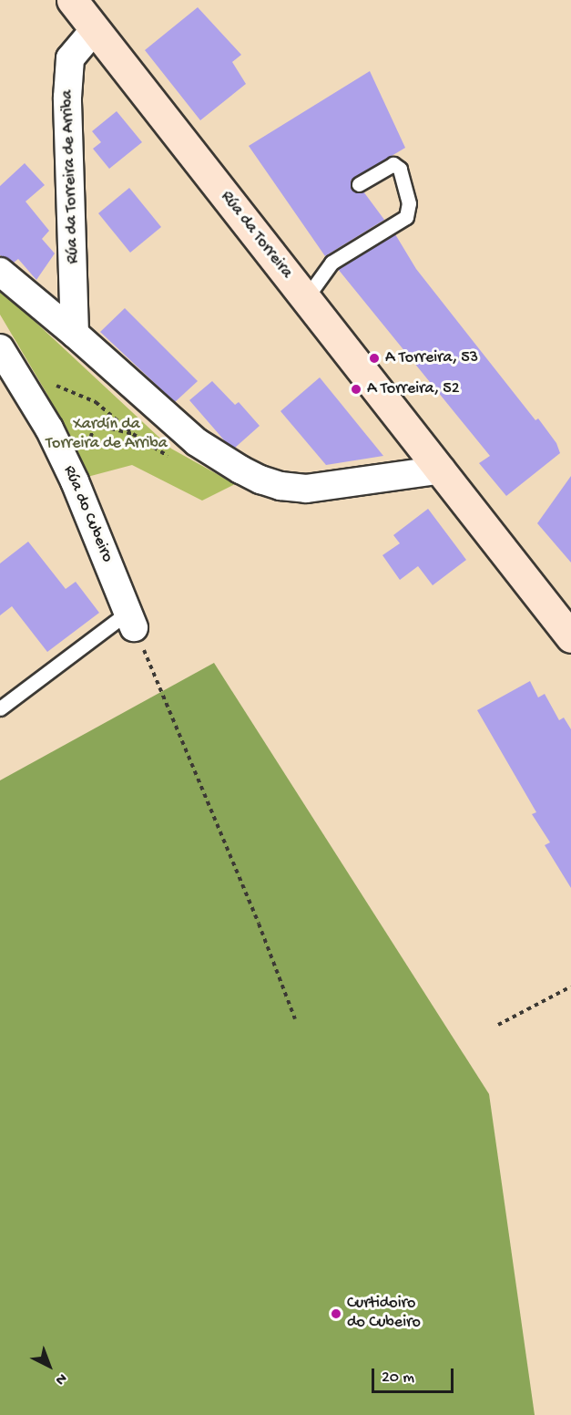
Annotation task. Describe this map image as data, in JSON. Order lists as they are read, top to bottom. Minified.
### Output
{"streets":{"main road":["Rúa da Torreira"],"street":["Rúa da Torreira de Arriba","Rúa do Cubeiro"]},"crossings":[["Rúa da Torreira de Arriba","Rúa da Torreira"]],"parks":["Xardín da Torreira de Arriba"],"places":["A Torreira, 53","A Torreira, 52","Curtidoiro do Cubeiro"],"scale_bar":"20 m","north":"bottom right"}
